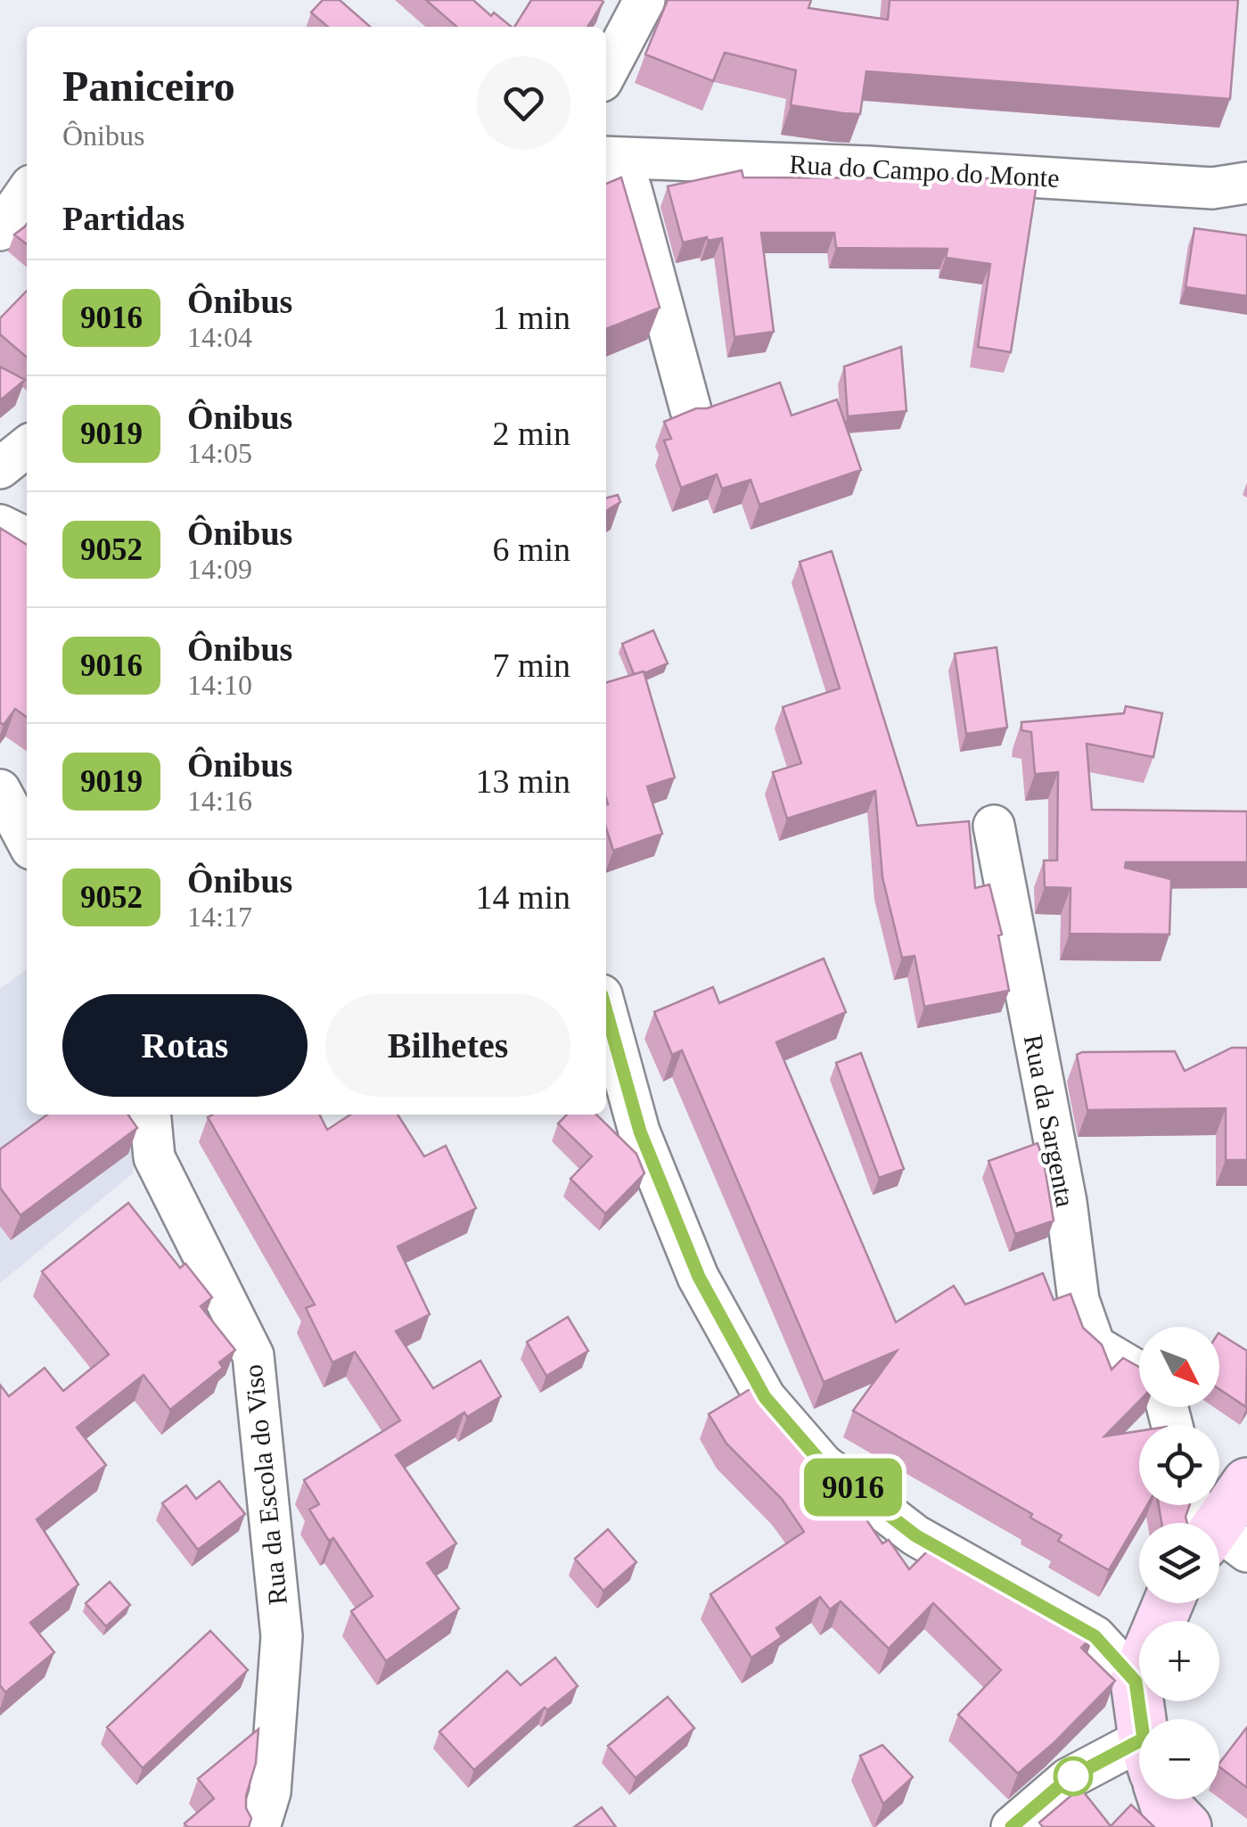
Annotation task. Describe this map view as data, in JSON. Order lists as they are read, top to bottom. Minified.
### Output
{"streets":{"street":["Rua do Campo do Monte","Rua da Sargenta","Rua da Escola do Viso"]},"lines":["bus line 9016"],"north":"bottom right","page":{"on_map":"9016","heading":[["Paniceiro","Ônibus"],"Partidas"],"list":[{"mark":"9016","name":"Ônibus","note":"14:04","value":"1 min"},{"mark":"9019","name":"Ônibus","note":"14:05","value":"2 min"},{"mark":"9052","name":"Ônibus","note":"14:09","value":"6 min"},{"mark":"9016","name":"Ônibus","note":"14:10","value":"7 min"},{"mark":"9019","name":"Ônibus","note":"14:16","value":"13 min"},{"mark":"9052","name":"Ônibus","note":"14:17","value":"14 min"}],"buttons":["Rotas","Bilhetes"],"map_buttons":["+","−"]}}
